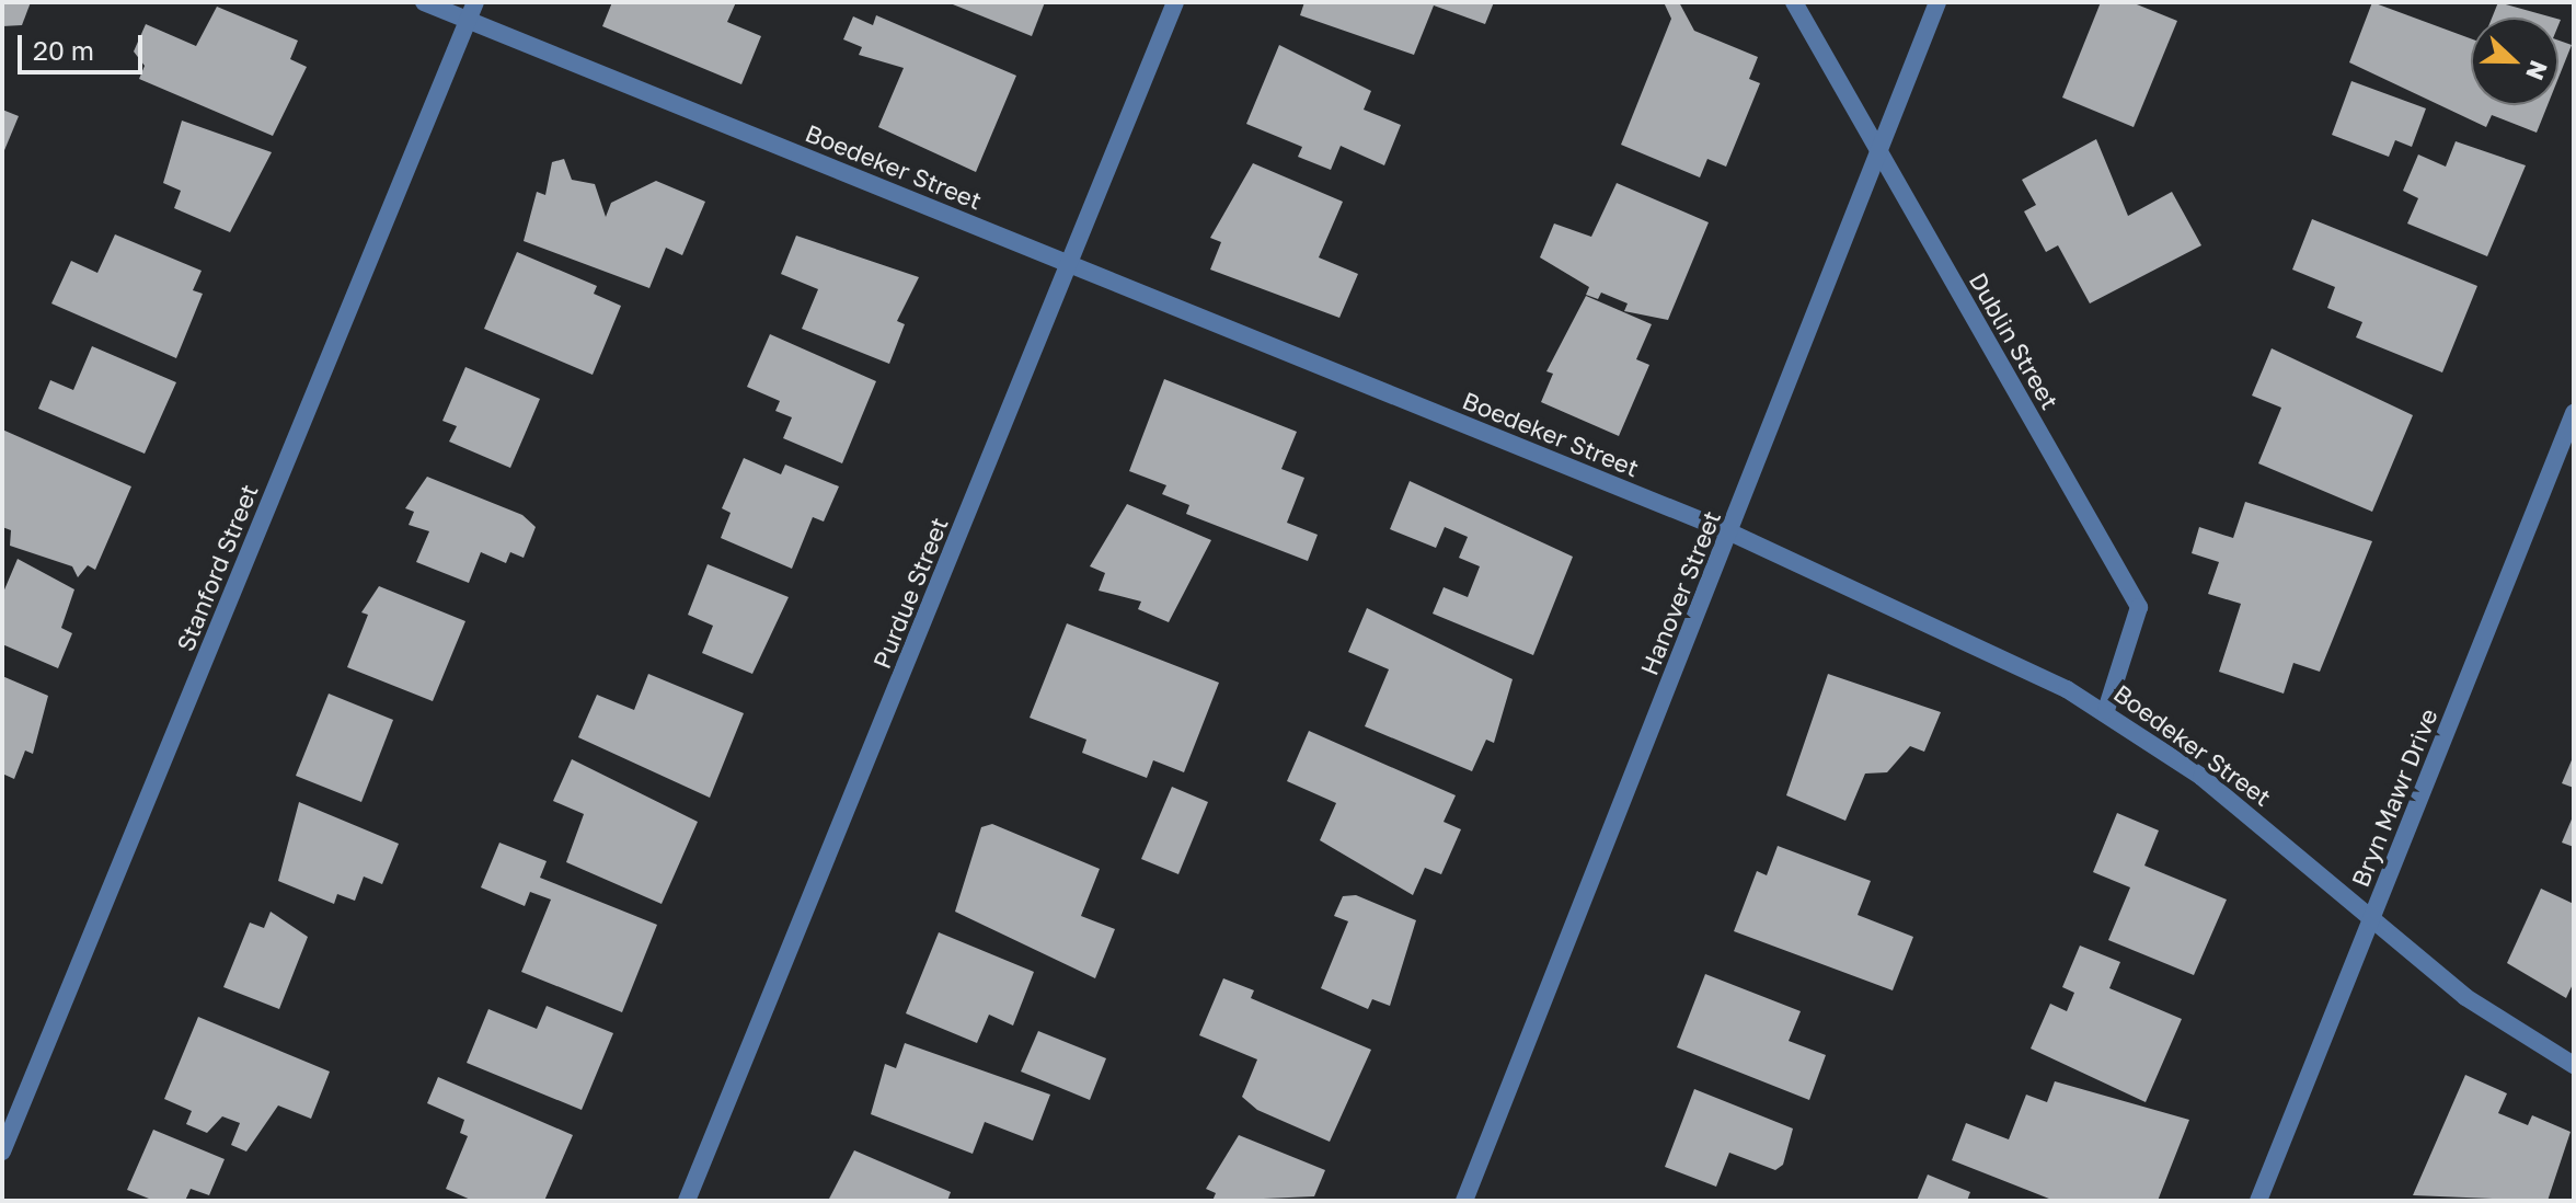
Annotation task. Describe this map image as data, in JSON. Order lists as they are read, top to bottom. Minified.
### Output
{"streets":{"street":["Boedeker Street","Dublin Street","Stanford Street","Purdue Street","Hanover Street","Bryn Mawr Drive"]},"crossings":[["Boedeker Street","Dublin Street"],["Boedeker Street","Stanford Street"],["Boedeker Street","Purdue Street"],["Boedeker Street","Hanover Street"],["Boedeker Street","Bryn Mawr Drive"],["Dublin Street","Hanover Street"]],"scale_bar":"20 m","north":"right"}
